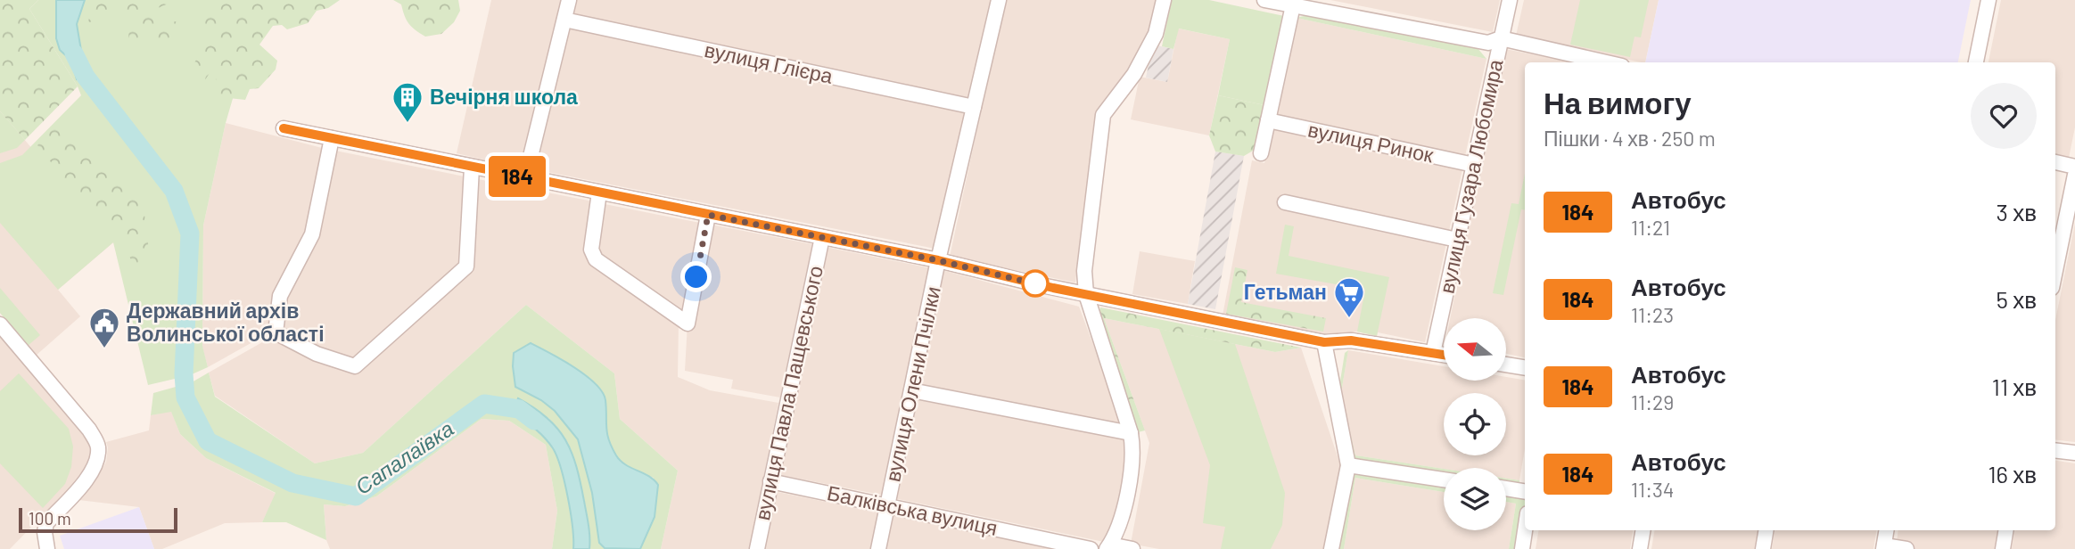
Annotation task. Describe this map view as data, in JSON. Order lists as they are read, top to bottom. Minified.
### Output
{"streets":{"street":["вулиця Глієра","вулиця Ринок","вулиця Гузара Любомира","вулиця Олени Пчілки","вулиця Павла Пащевського","Балківська вулиця"]},"crossings":[["вулиця Глієра","вулиця Олени Пчілки"],["вулиця Ринок","вулиця Гузара Любомира"],["вулиця Олени Пчілки","Балківська вулиця"],["вулиця Павла Пащевського","Балківська вулиця"]],"water":["Сапалаївка"],"places":{"building":["Вечірня школа"],"supermarket":["Гетьман"],"public building":["Державний архів Волинської області"]},"lines":["bus line 184"],"scale_bar":"100 m","north":"left","page":{"on_map":"184","heading":["На вимогу","Пішки · 4 хв · 250 m"],"list":[{"mark":"184","name":"Автобус","note":"11:21","value":"3 хв"},{"mark":"184","name":"Автобус","note":"11:23","value":"5 хв"},{"mark":"184","name":"Автобус","note":"11:29","value":"11 хв"},{"mark":"184","name":"Автобус","note":"11:34","value":"16 хв"}],"scale":"100 m"}}
